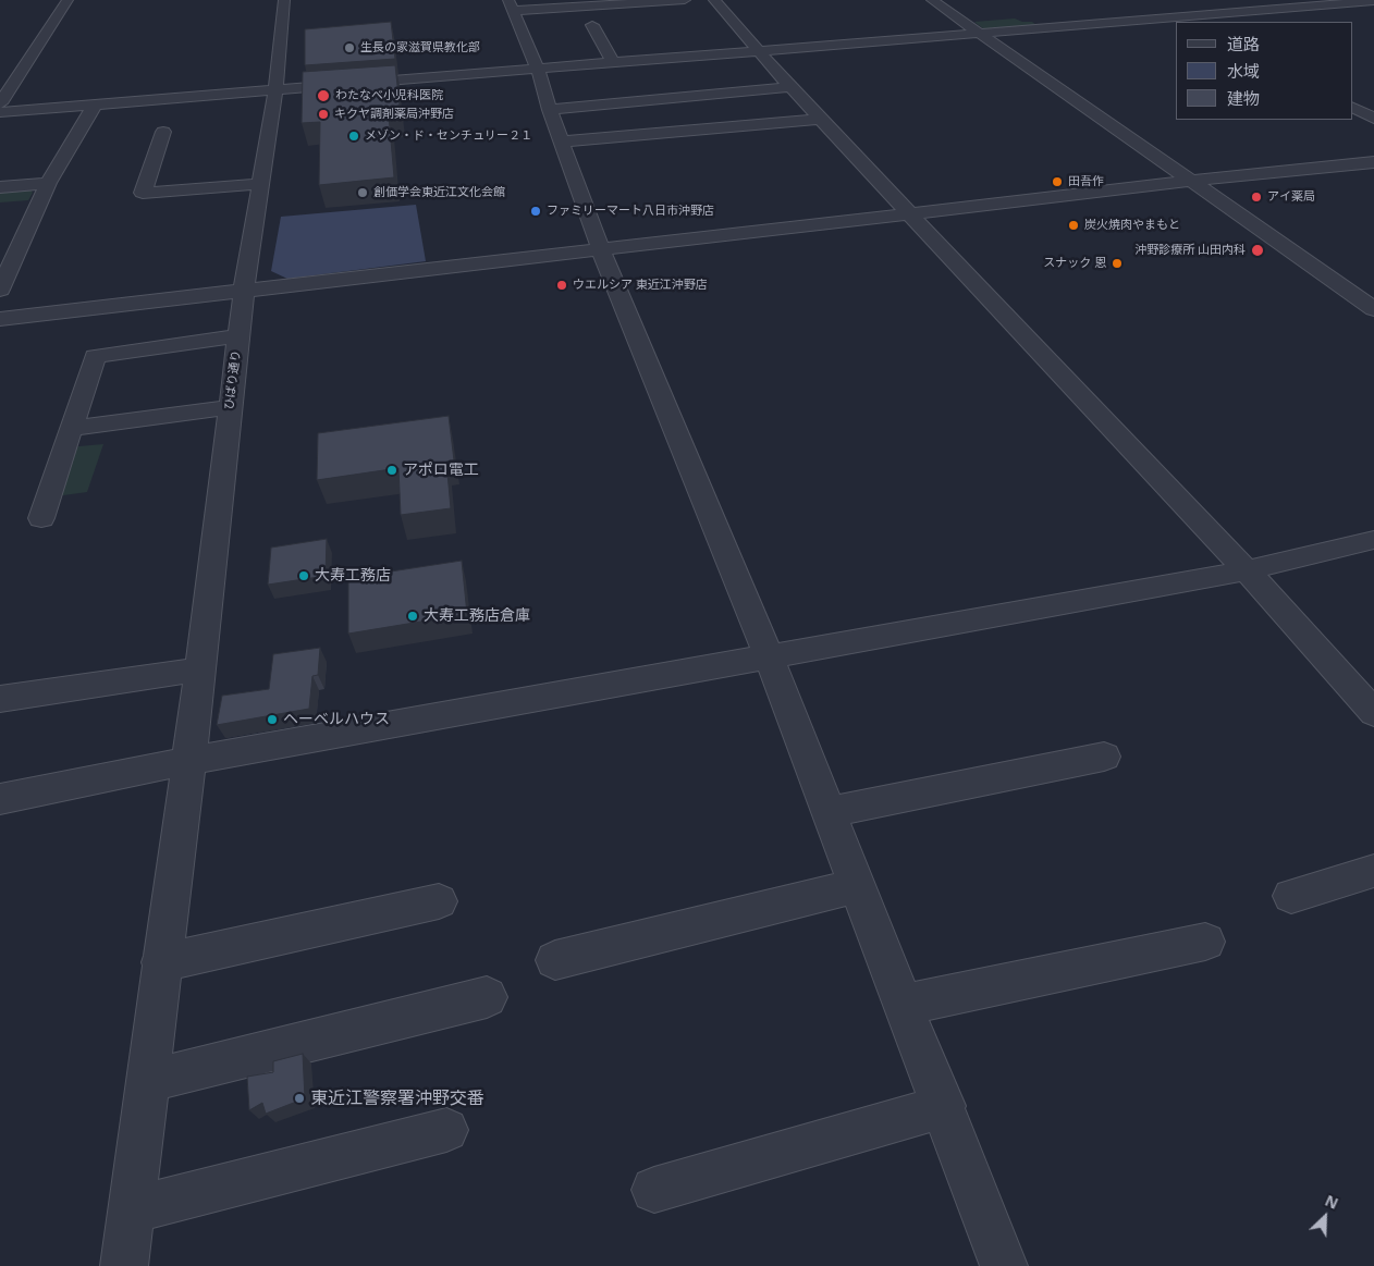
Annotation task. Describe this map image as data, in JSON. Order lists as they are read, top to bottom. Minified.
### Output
{"streets":{"street":["ひばり通り"]},"places":["生長の家滋賀県教化部","わたなべ小児科医院","キクヤ調剤薬局沖野店","メゾン・ド・センチュリー２１","田吾作","創価学会東近江文化会館","アイ薬局","ファミリーマート八日市沖野店","炭火焼肉やまもと","沖野診療所 山田内科","スナック 恩","ウエルシア 東近江沖野店","アポロ電工","大寿工務店","大寿工務店倉庫","ヘーベルハウス","東近江警察署沖野交番"],"legend":["道路","水域","建物"],"north":"top right"}
